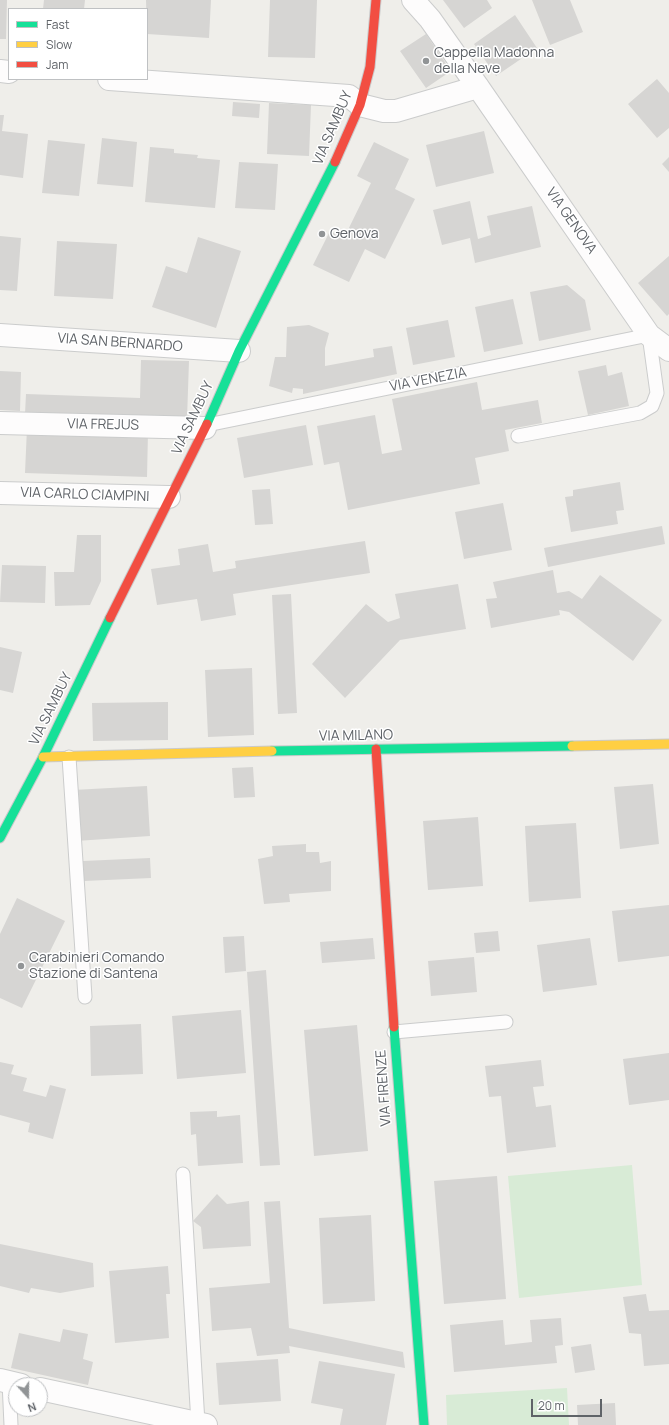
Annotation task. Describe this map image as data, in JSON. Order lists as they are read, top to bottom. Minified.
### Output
{"streets":{"street":["VIA SAMBUY","VIA GENOVA","VIA SAN BERNARDO","VIA FREJUS","VIA CARLO CIAMPINI","VIA MILANO","VIA FIRENZE"],"lane":["VIA VENEZIA"]},"crossings":[["VIA SAMBUY","VIA SAN BERNARDO"],["VIA SAMBUY","VIA VENEZIA"],["VIA SAMBUY","VIA FREJUS"],["VIA SAMBUY","VIA CARLO CIAMPINI"],["VIA SAMBUY","VIA MILANO"],["VIA GENOVA","VIA VENEZIA"],["VIA VENEZIA","VIA FREJUS"],["VIA MILANO","VIA FIRENZE"]],"places":["Cappella Madonna della Neve","Genova","Carabinieri Comando Stazione di Santena"],"legend":["Fast","Slow","Jam"],"scale_bar":"20 m","north":"bottom"}
